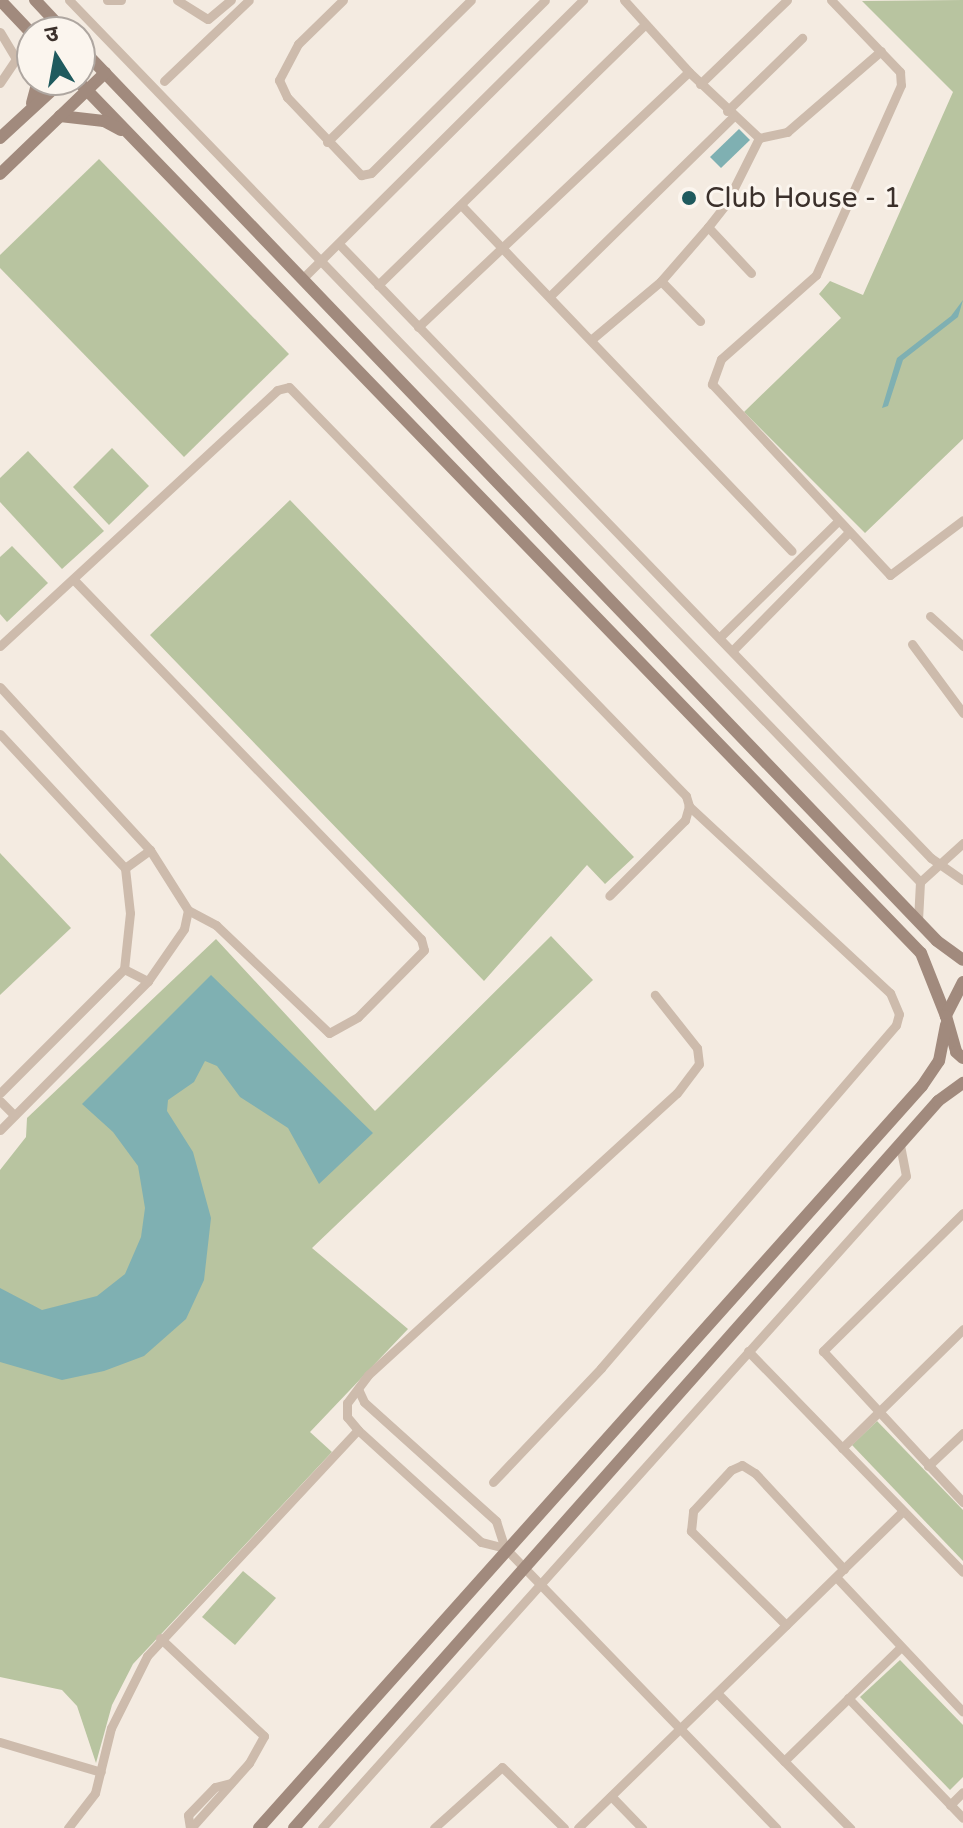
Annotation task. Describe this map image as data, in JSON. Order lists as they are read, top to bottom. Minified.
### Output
{"places":["Club House - 1"],"north":"top"}
